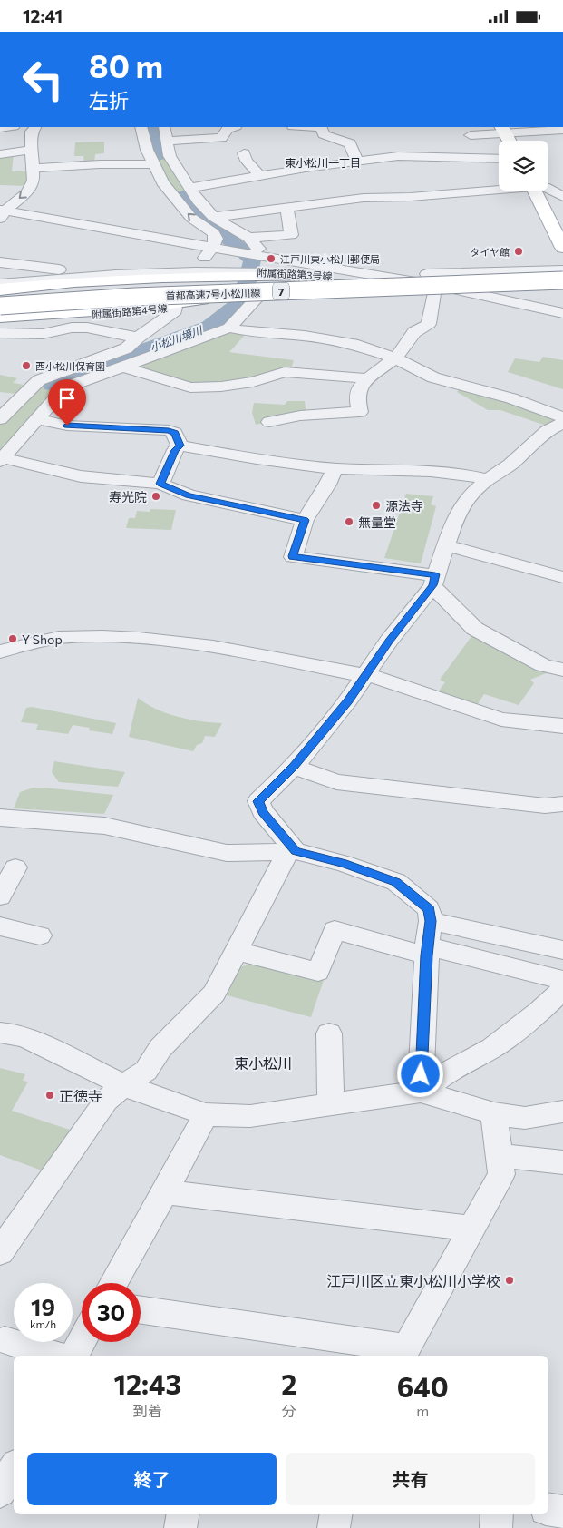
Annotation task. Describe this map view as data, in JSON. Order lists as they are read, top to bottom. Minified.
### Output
{"streets":{"main road":["7","首都高速7号小松川線"],"street":["附属街路第3号線","附属街路第4号線"]},"crossings":[["附属街路第3号線","附属街路第4号線"]],"districts":["東小松川一丁目","東小松川"],"water":["小松川境川"],"places":["タイヤ館","江戸川東小松川郵便局","西小松川保育園","寿光院","源法寺","無量堂","Y Shop","正徳寺","江戸川区立東小松川小学校"],"page":{"status":"12:41","turn":["80 m","左折"],"speed":"19 km/h","limit":"30","eta":["12:43","到着","2","分","640","m"],"buttons":["終了","共有"]}}
